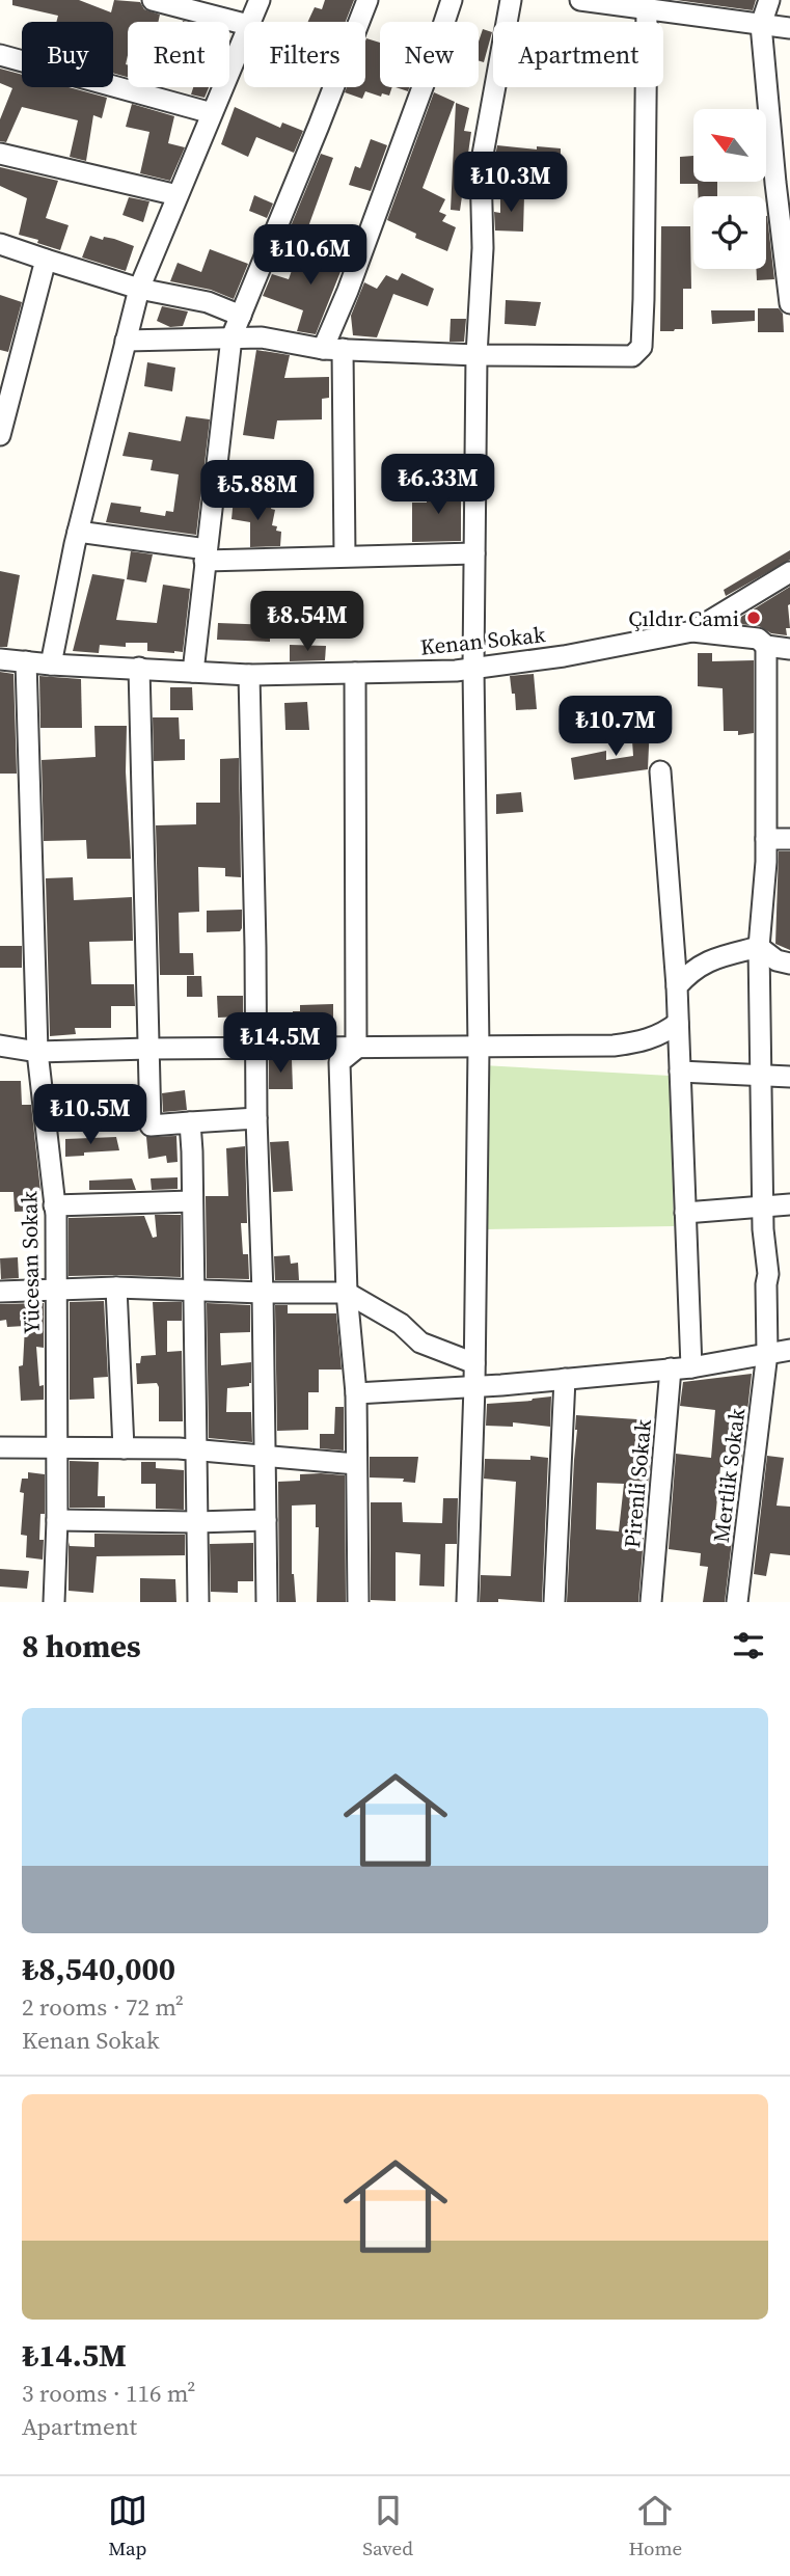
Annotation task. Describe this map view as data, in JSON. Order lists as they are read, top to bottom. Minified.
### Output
{"streets":{"street":["Kenan Sokak","Yücesan Sokak","Mertlik Sokak","Pirenli Sokak"]},"crossings":[["Kenan Sokak","Yücesan Sokak"],["Kenan Sokak","Mertlik Sokak"]],"places":["Çıldır Cami"],"north":"top left","page":{"chip":["Buy","Rent","Filters","New","Apartment"],"price":["₺10.3M","₺10.6M","₺6.33M","₺5.88M","₺8.54M","₺10.7M","₺14.5M","₺10.5M"],"heading":"8 homes","list":[{"name":"₺8,540,000","note":"2 rooms · 72 m² · Kenan Sokak"},{"name":"₺14.5M","note":"3 rooms · 116 m² · Apartment"}],"tabs":["Map","Saved","Home"]}}
